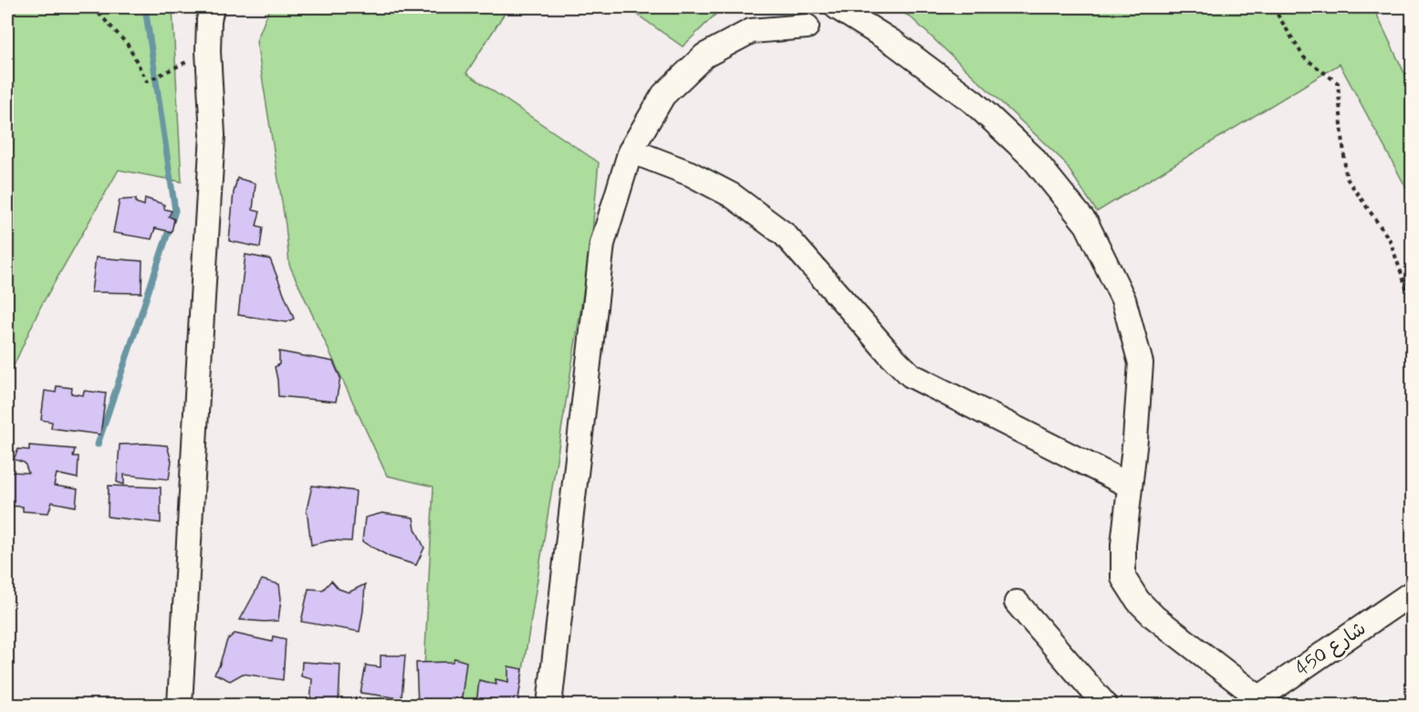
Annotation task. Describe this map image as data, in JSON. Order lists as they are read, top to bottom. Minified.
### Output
{"streets":{"street":["شارع 450"]}}
